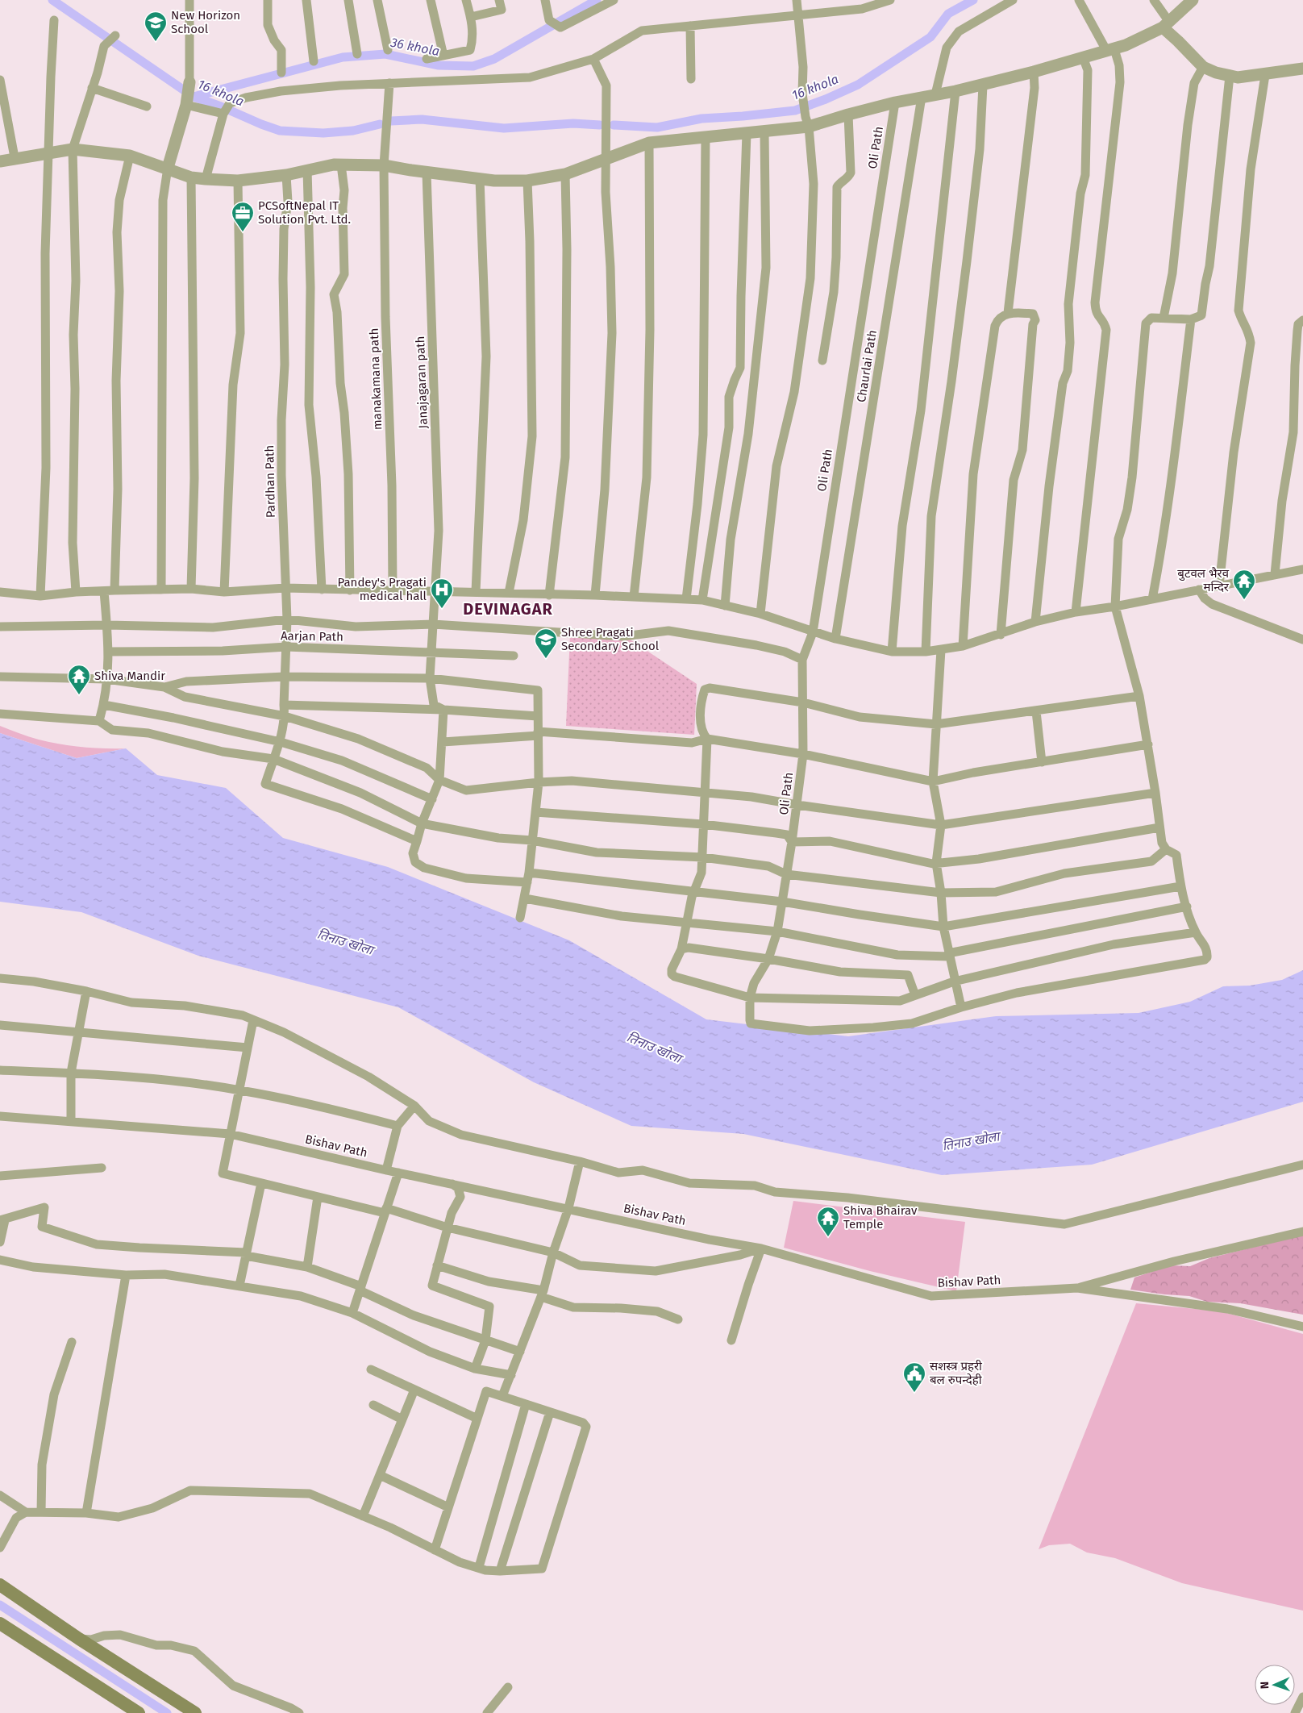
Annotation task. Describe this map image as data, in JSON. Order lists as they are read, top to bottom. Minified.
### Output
{"streets":{"street":["Oli Path","Chaurlai Path","manakamana path","Janajagaran path","Pardhan Path","Aarjan Path","Bishav Path"]},"crossings":[["Janajagaran path","Aarjan Path"],["Pardhan Path","Aarjan Path"]],"districts":["DEVINAGAR"],"water":["36 khola","16 khola","तिनाउ खोला"],"places":{"school or university":["New Horizon School","Shree Pragati Secondary School"],"office":["PCSoftNepal IT Solution Pvt. Ltd."],"temple":["बुटवल भैरव मन्दिर","Shiva Mandir","Shiva Bhairav Temple"],"hospital":["Pandey's Pragati medical hall"],"public building":["सशस्त्र प्रहरी बल रुपन्देही"]},"north":"left"}
